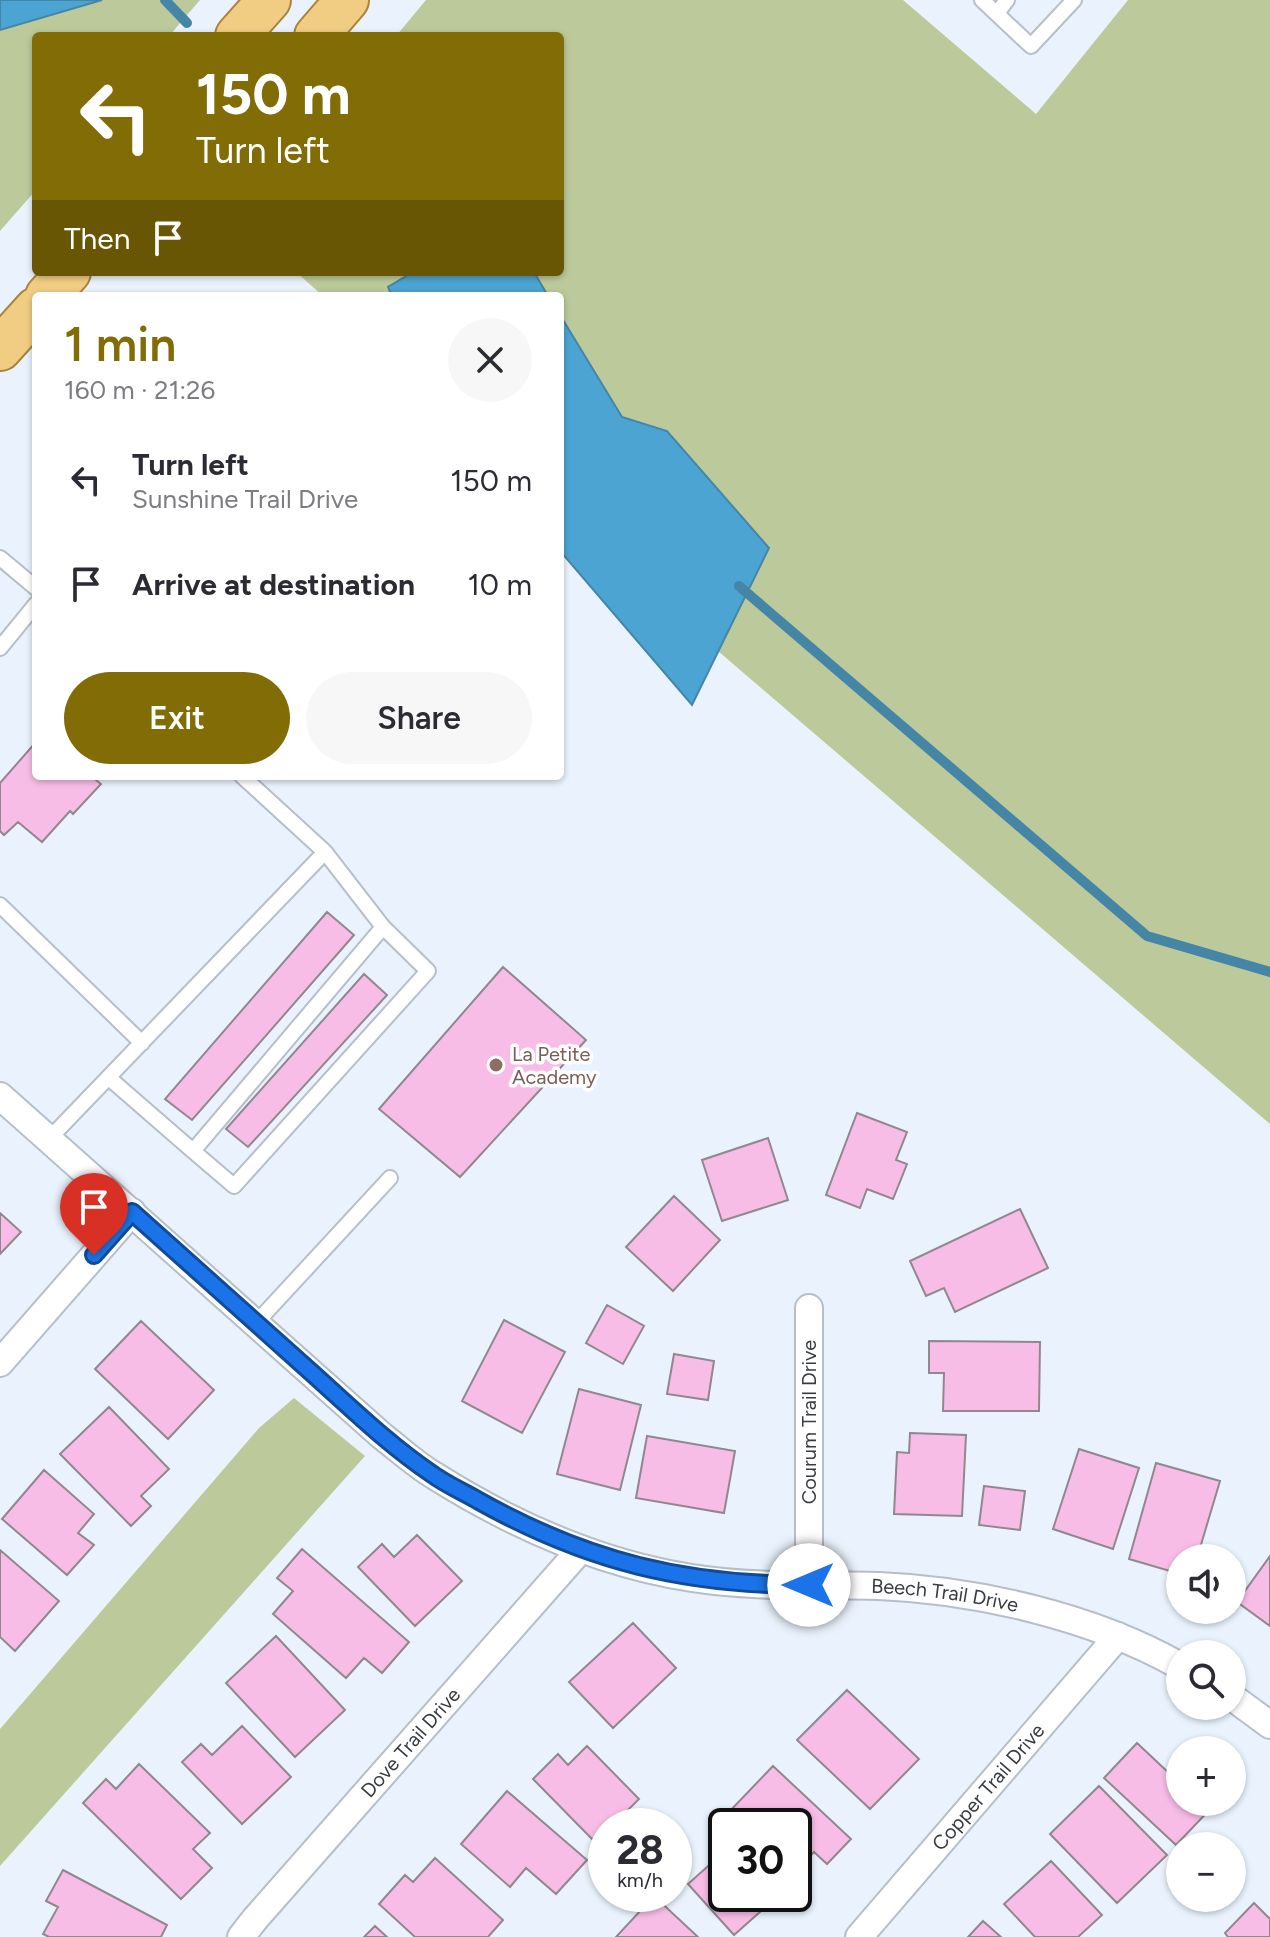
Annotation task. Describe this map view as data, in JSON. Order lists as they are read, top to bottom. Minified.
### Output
{"streets":{"street":["Courum Trail Drive","Beech Trail Drive","Dove Trail Drive","Copper Trail Drive"]},"crossings":[["Courum Trail Drive","Beech Trail Drive"],["Beech Trail Drive","Dove Trail Drive"],["Beech Trail Drive","Copper Trail Drive"]],"places":["La Petite Academy"],"page":{"turn":["150 m","Turn left"],"then":"Then","heading":["1 min","160 m · 21:26"],"list":[{"name":"Turn left","note":"Sunshine Trail Drive","value":"150 m"},{"name":"Arrive at destination","value":"10 m"}],"buttons":["Exit","Share"],"map_buttons":["+","−"],"speed":"28 km/h","limit":"30"}}
